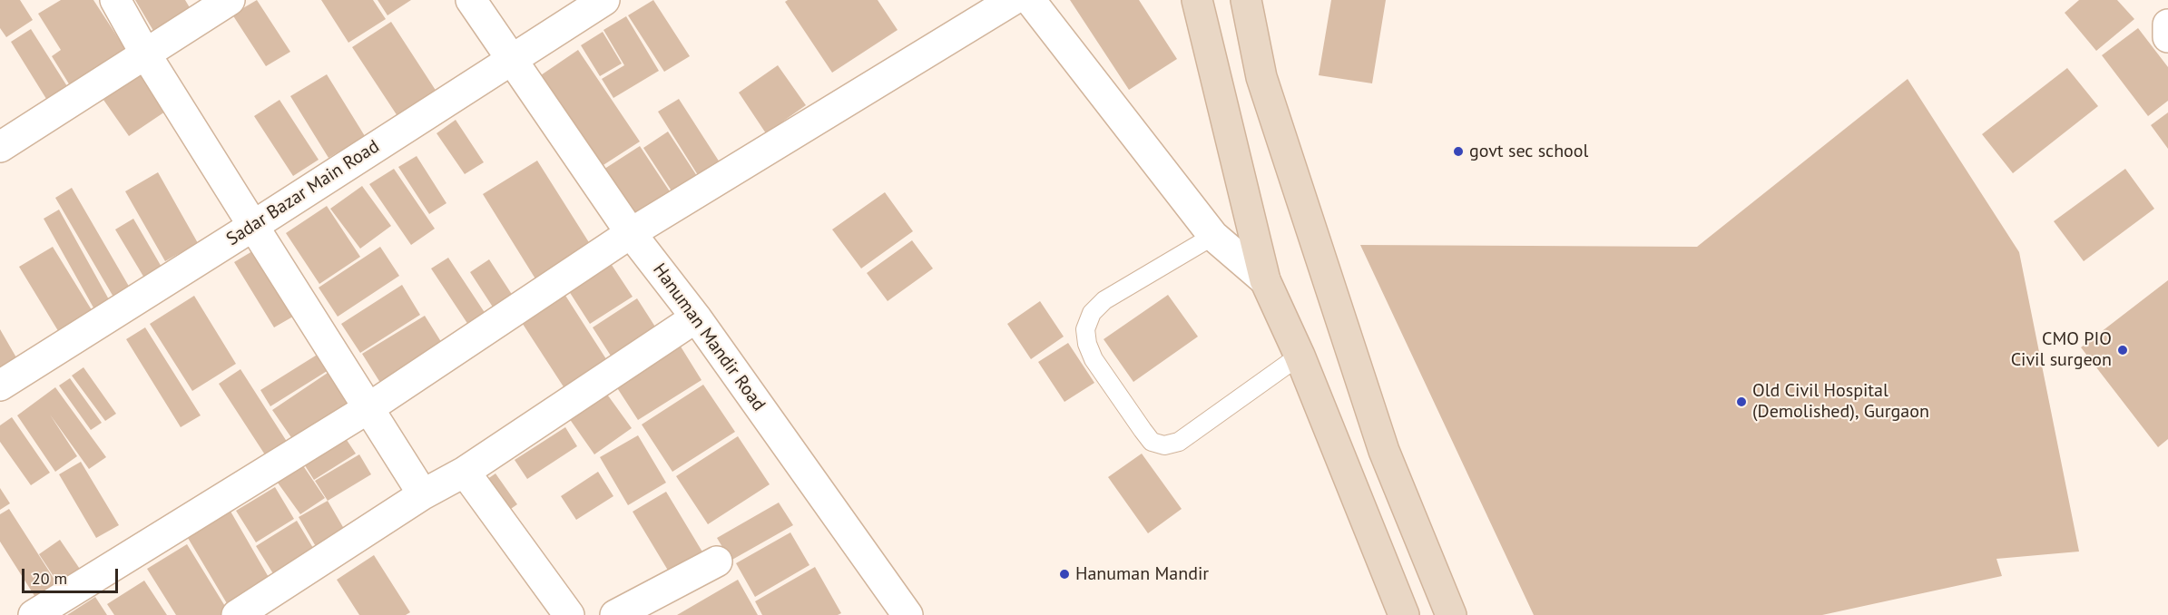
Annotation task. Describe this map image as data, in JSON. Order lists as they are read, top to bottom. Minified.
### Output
{"streets":{"street":["Sadar Bazar Main Road","Hanuman Mandir Road"]},"crossings":[["Sadar Bazar Main Road","Hanuman Mandir Road"]],"places":["govt sec school","CMO PIO Civil surgeon","Old Civil Hospital (Demolished), Gurgaon","Hanuman Mandir"],"scale_bar":"20 m"}
